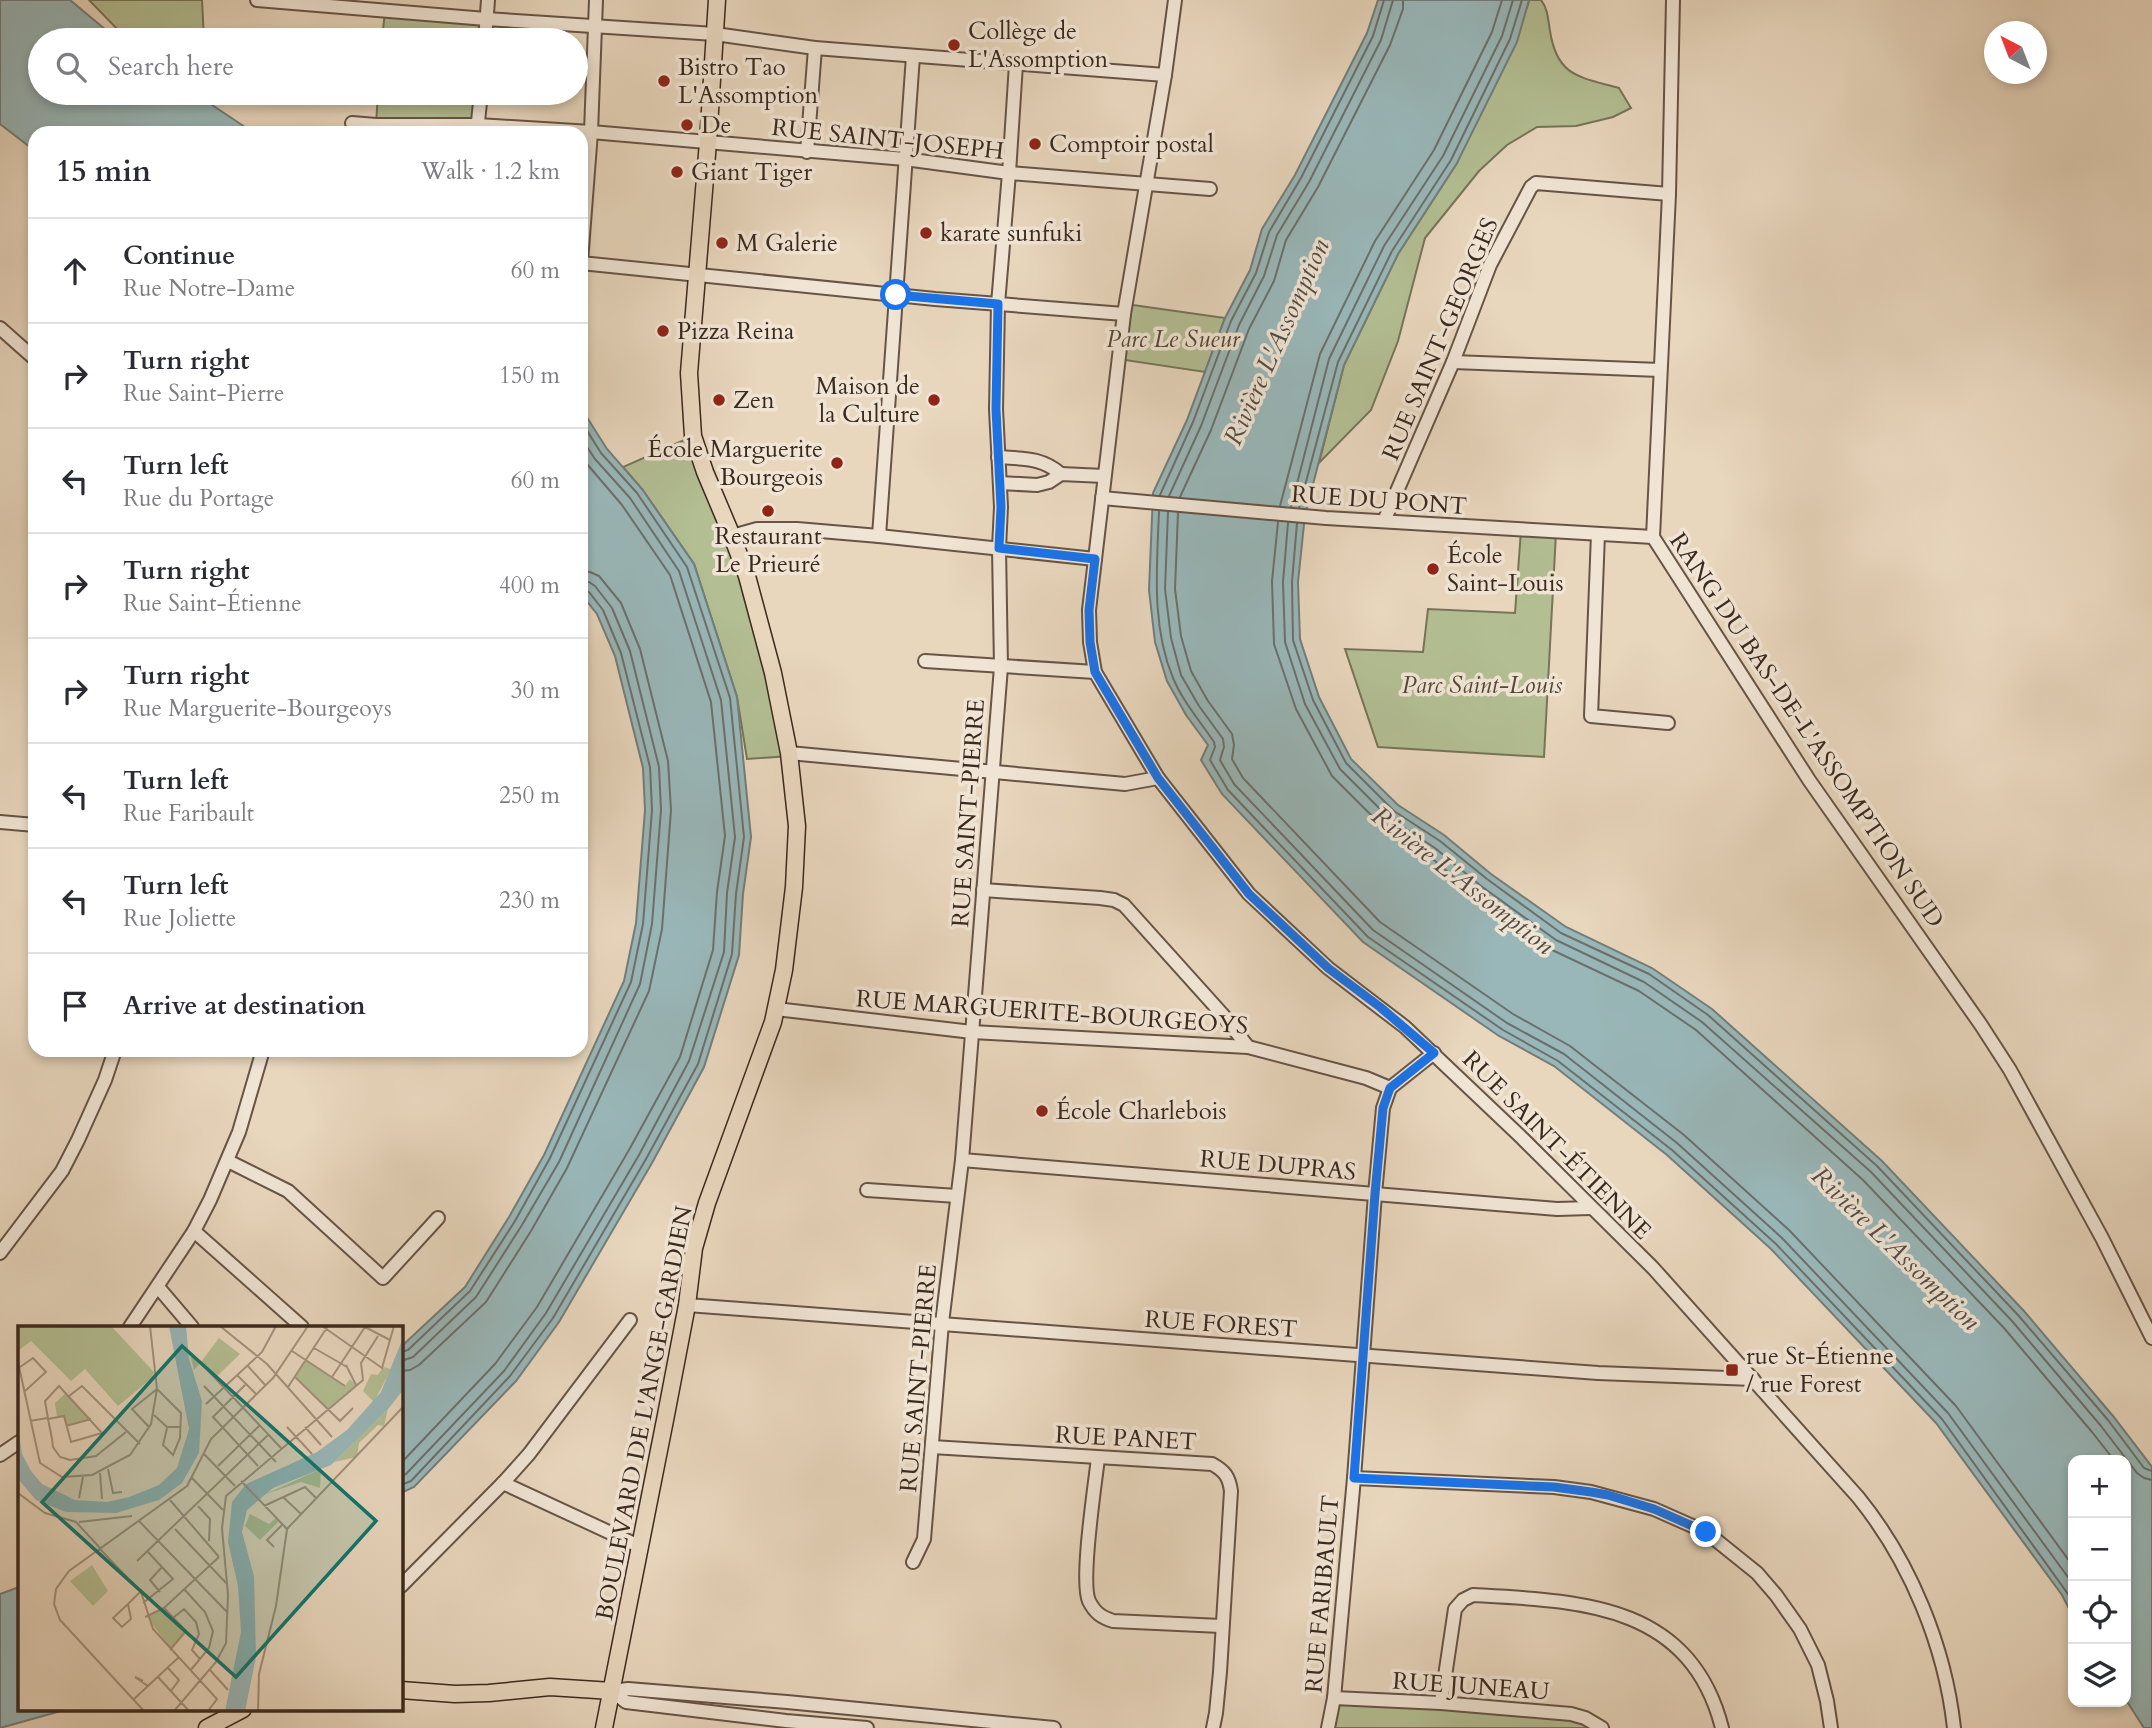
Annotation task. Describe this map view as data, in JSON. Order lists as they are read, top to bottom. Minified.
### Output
{"streets":{"main road":["BOULEVARD DE L'ANGE-GARDIEN"],"street":["RUE SAINT-JOSEPH","RUE SAINT-GEORGES","RUE DU PONT","RANG DU BAS-DE-L'ASSOMPTION SUD","RUE SAINT-PIERRE","RUE MARGUERITE-BOURGEOYS","RUE SAINT-ÉTIENNE","RUE DUPRAS","RUE FOREST","RUE PANET","RUE FARIBAULT","RUE JUNEAU"]},"crossings":[["RUE SAINT-JOSEPH","RUE SAINT-PIERRE"],["RUE SAINT-JOSEPH","RUE SAINT-ÉTIENNE"],["RUE SAINT-JOSEPH","BOULEVARD DE L'ANGE-GARDIEN"],["RUE SAINT-GEORGES","RUE DU PONT"],["RUE SAINT-GEORGES","RANG DU BAS-DE-L'ASSOMPTION SUD"],["RUE DU PONT","RANG DU BAS-DE-L'ASSOMPTION SUD"],["RUE DU PONT","RUE SAINT-ÉTIENNE"],["RUE SAINT-PIERRE","RUE MARGUERITE-BOURGEOYS"],["RUE SAINT-PIERRE","RUE DUPRAS"],["RUE SAINT-PIERRE","RUE FOREST"],["RUE SAINT-PIERRE","RUE PANET"],["RUE MARGUERITE-BOURGEOYS","BOULEVARD DE L'ANGE-GARDIEN"],["RUE MARGUERITE-BOURGEOYS","RUE FARIBAULT"],["RUE SAINT-ÉTIENNE","RUE DUPRAS"],["RUE SAINT-ÉTIENNE","RUE FOREST"],["RUE DUPRAS","RUE FARIBAULT"],["RUE FOREST","BOULEVARD DE L'ANGE-GARDIEN"],["RUE FOREST","RUE FARIBAULT"],["RUE FARIBAULT","RUE JUNEAU"]],"water":["Rivière L'Assomption"],"parks":["Parc Le Sueur","Parc Saint-Louis"],"places":{"other":["Collège de L'Assomption","Bistro Tao L'Assomption","De","Comptoir postal","Giant Tiger","karate sunfuki","M Galerie","Pizza Reina","Zen","Maison de la Culture","École Marguerite Bourgeois","Restaurant Le Prieuré","École Saint-Louis","École Charlebois"],"transit":["rue St-Étienne / rue Forest"]},"north":"top left","page":{"search":"Search here","heading":["15 min","Walk · 1.2 km"],"list":[["Continue","Rue Notre-Dame","60 m"],["Turn right","Rue Saint-Pierre","150 m"],["Turn left","Rue du Portage","60 m"],["Turn right","Rue Saint-Étienne","400 m"],["Turn right","Rue Marguerite-Bourgeoys","30 m"],["Turn left","Rue Faribault","250 m"],["Turn left","Rue Joliette","230 m"],"Arrive at destination"],"map_buttons":["+","−"]}}
